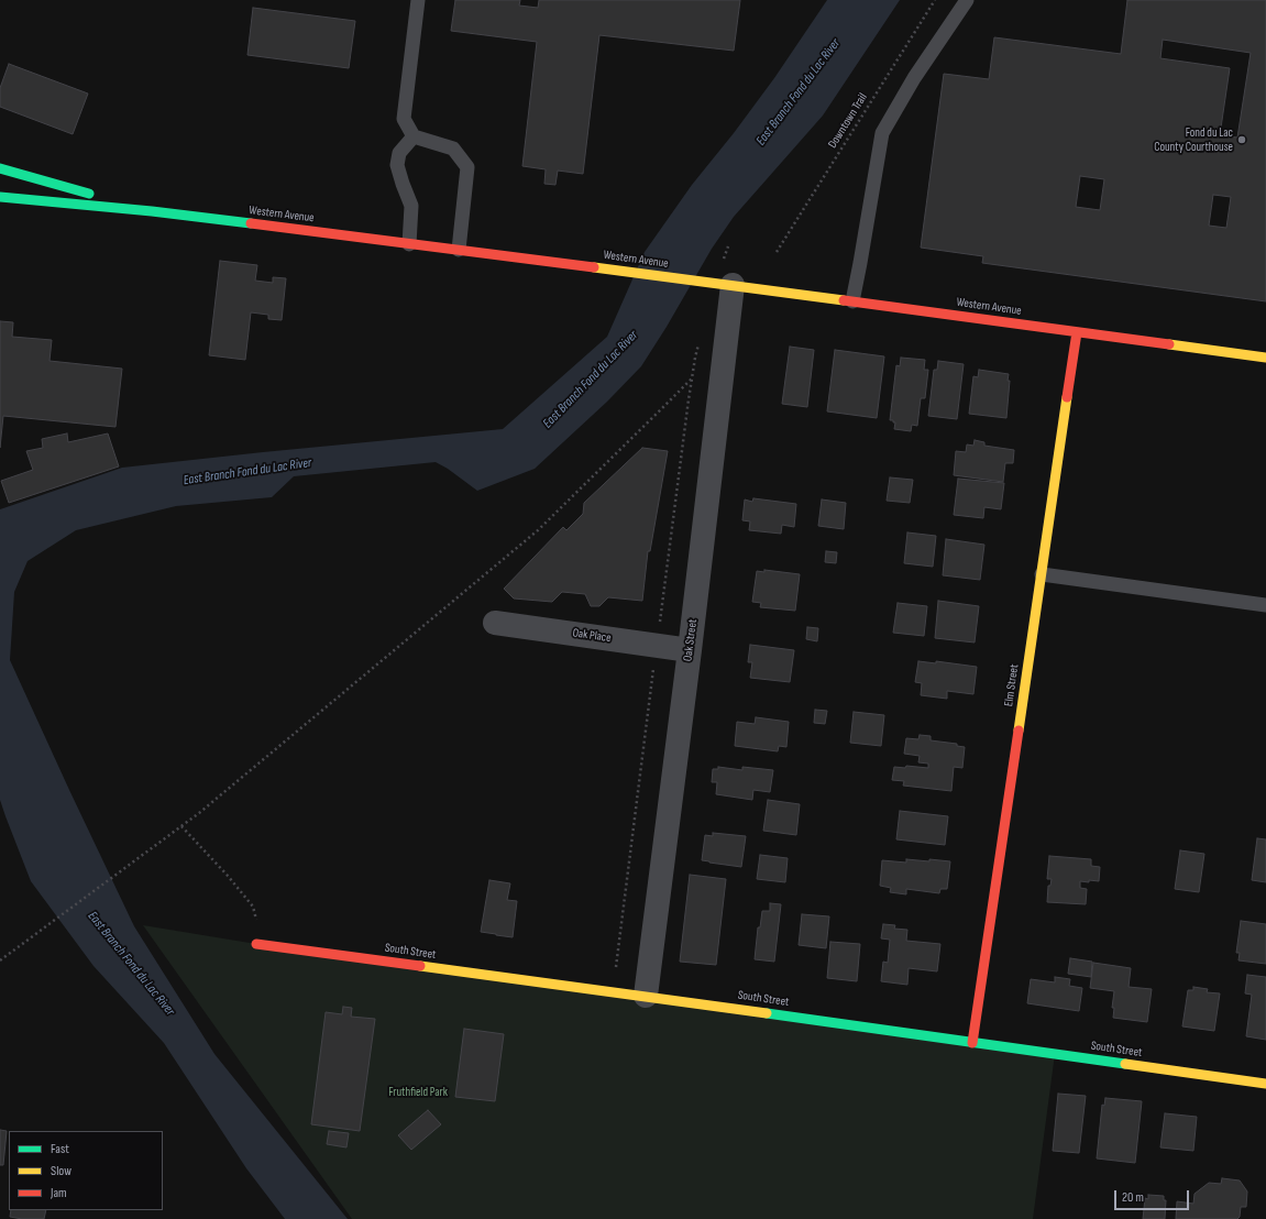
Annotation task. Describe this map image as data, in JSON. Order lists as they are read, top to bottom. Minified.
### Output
{"streets":{"street":["Western Avenue","Oak Place","Oak Street","Elm Street","South Street"],"path":["Downtown Trail"]},"crossings":[["Western Avenue","Oak Street"],["Western Avenue","Elm Street"],["Oak Place","Oak Street"],["Oak Street","South Street"],["Elm Street","South Street"]],"water":["East Branch Fond du Lac River"],"parks":["Fruthfield Park"],"places":["Fond du Lac County Courthouse"],"legend":["Fast","Slow","Jam"],"scale_bar":"20 m"}
